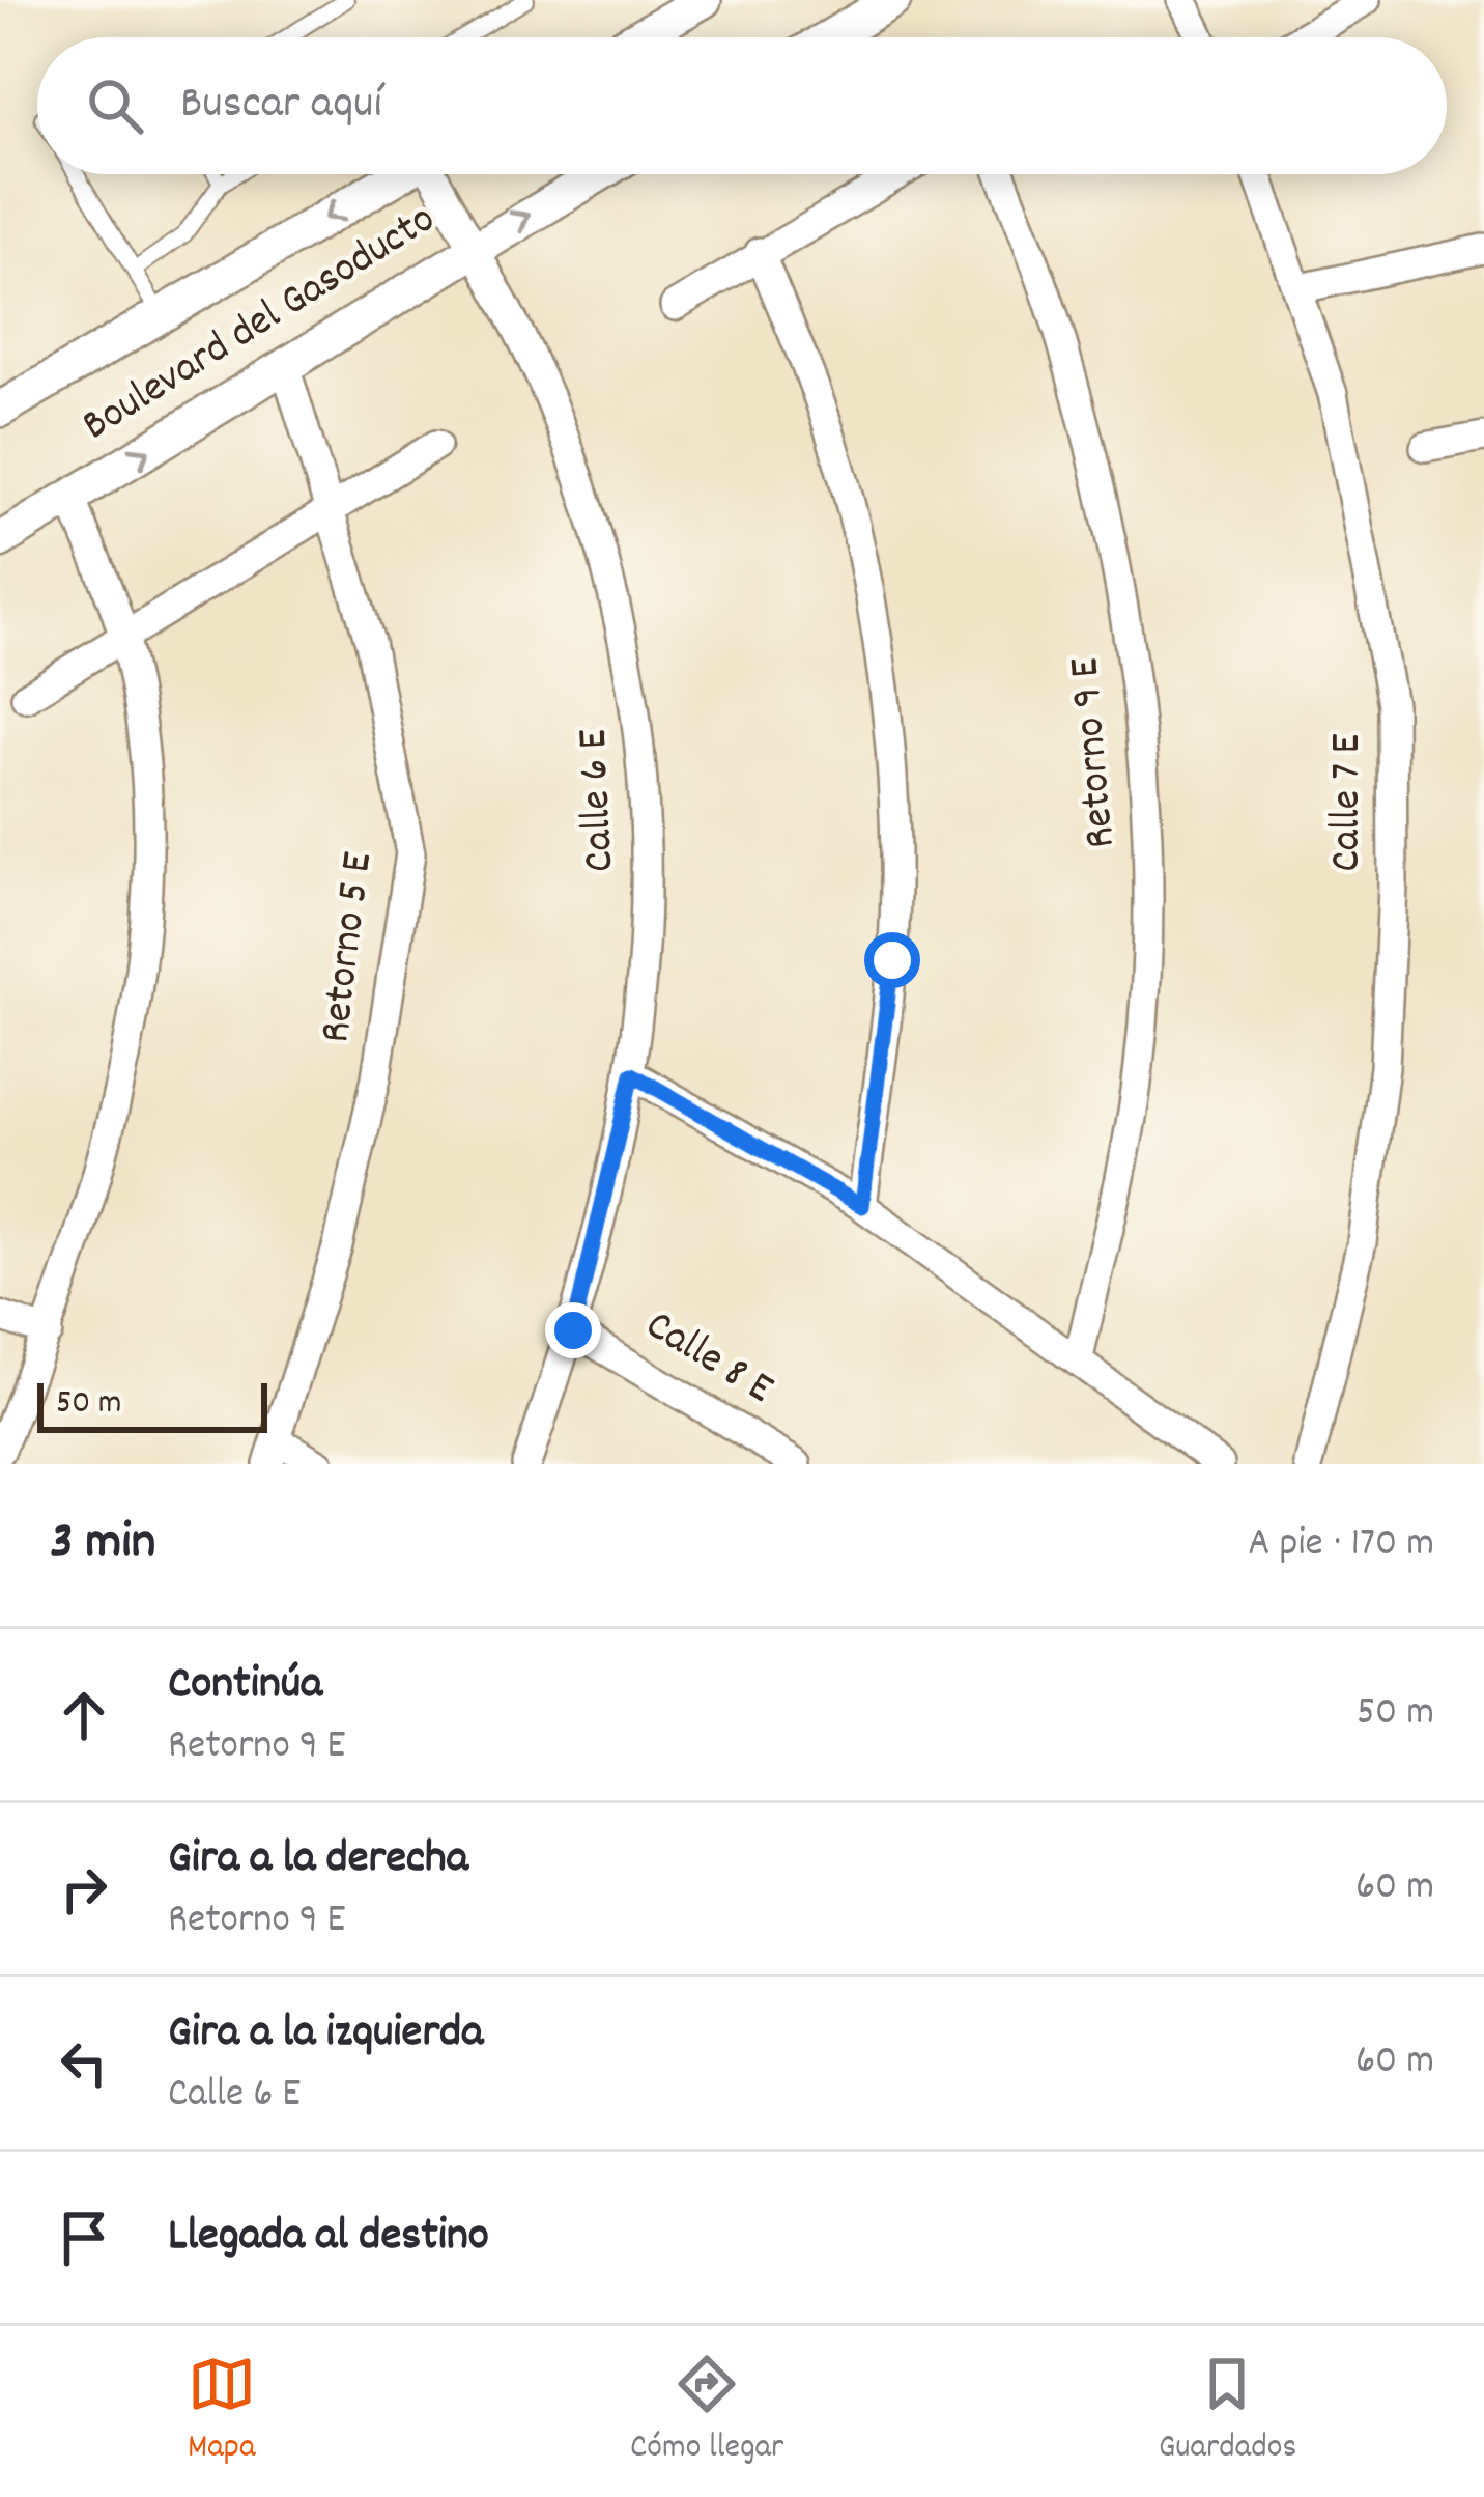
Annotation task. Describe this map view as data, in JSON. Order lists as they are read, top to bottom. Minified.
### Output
{"streets":{"street":["Boulevard del Gasoducto","Retorno 9 E","Calle 6 E","Calle 7 E","Retorno 5 E","Calle 8 E"]},"crossings":[["Boulevard del Gasoducto","Calle 6 E"],["Boulevard del Gasoducto","Retorno 5 E"],["Calle 6 E","Calle 8 E"]],"scale_bar":"50 m","page":{"search":"Buscar aquí","scale":"50 m","heading":["3 min","A pie · 170 m"],"list":[["Continúa","Retorno 9 E","50 m"],["Gira a la derecha","Retorno 9 E","60 m"],["Gira a la izquierda","Calle 6 E","60 m"],"Llegada al destino"],"nav":["Mapa","Cómo llegar","Guardados"]}}
